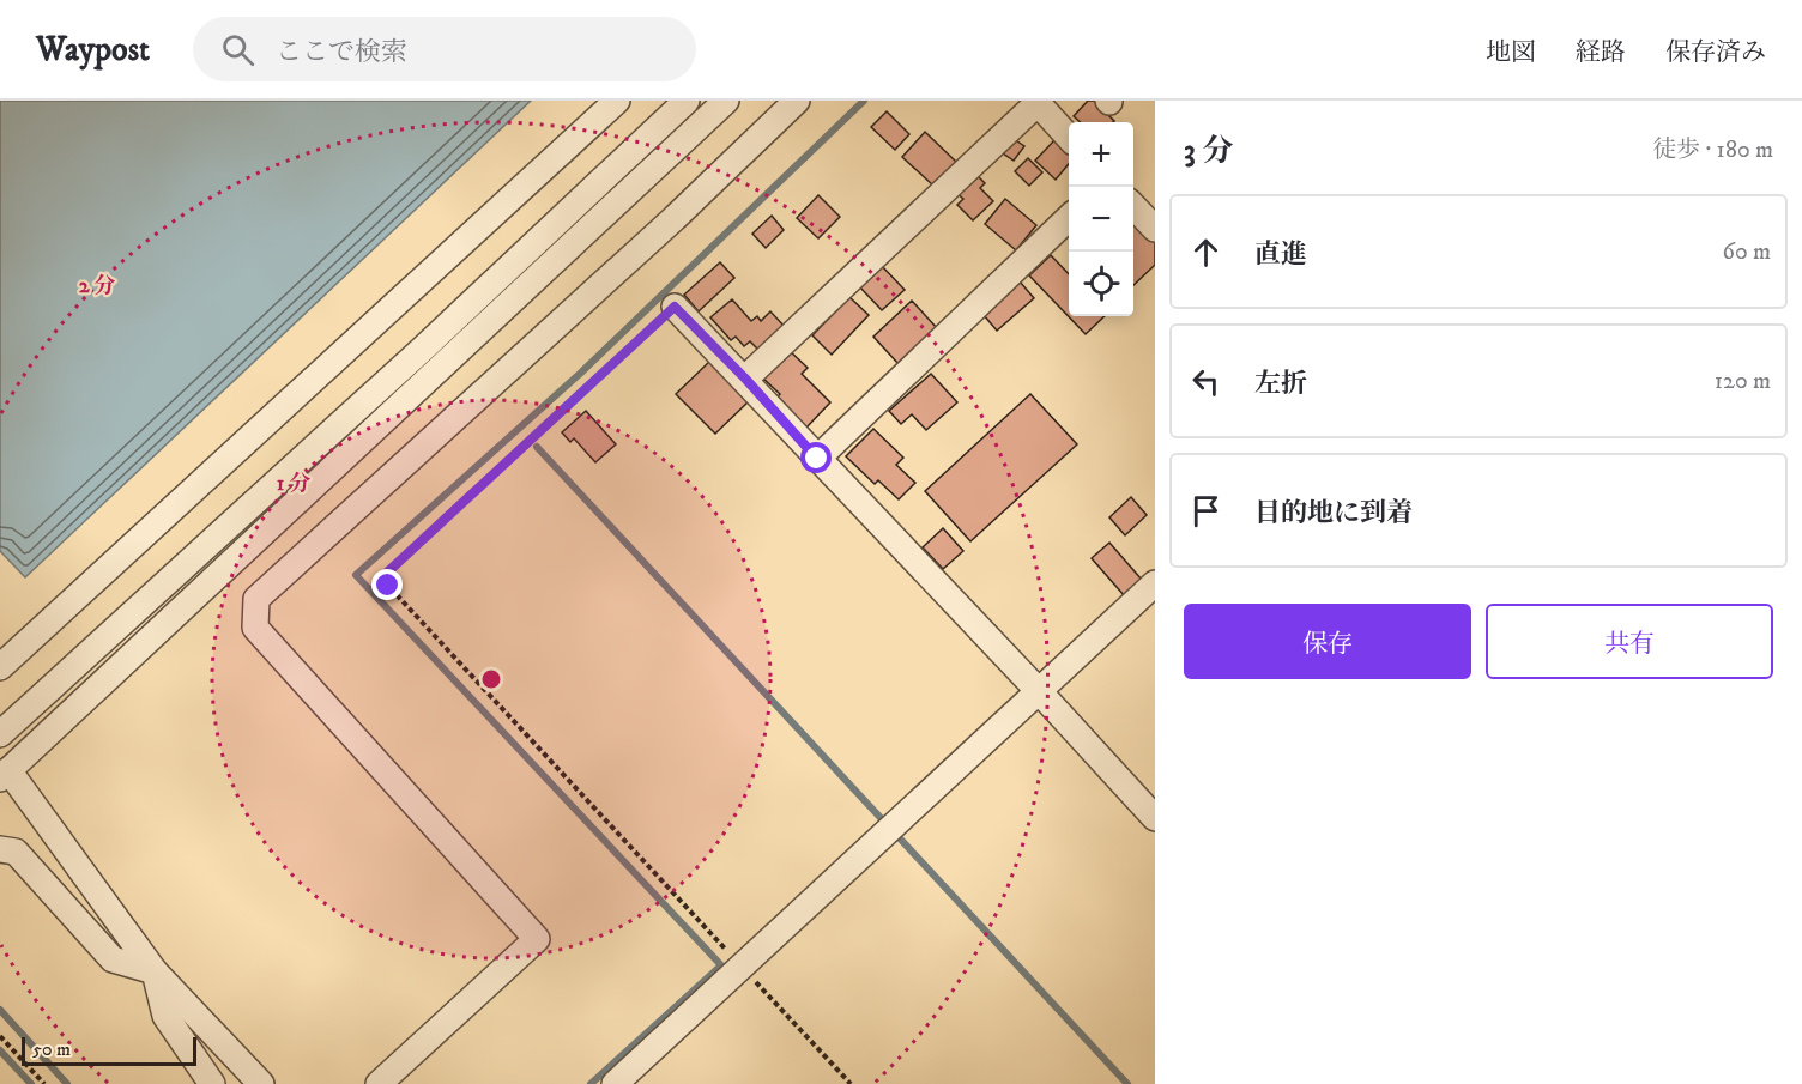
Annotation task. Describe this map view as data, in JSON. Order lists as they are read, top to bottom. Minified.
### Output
{"scale_bar":"50 m","page":{"header":"Waypost","search":"ここで検索","nav":["地図","経路","保存済み"],"heading":["3 分","徒歩 · 180 m"],"map_buttons":["+","−"],"list":[["直進","60 m"],["左折","120 m"],"目的地に到着"],"buttons":["保存","共有"],"scale":"50 m"},"rings":["2 分","1 分"]}
